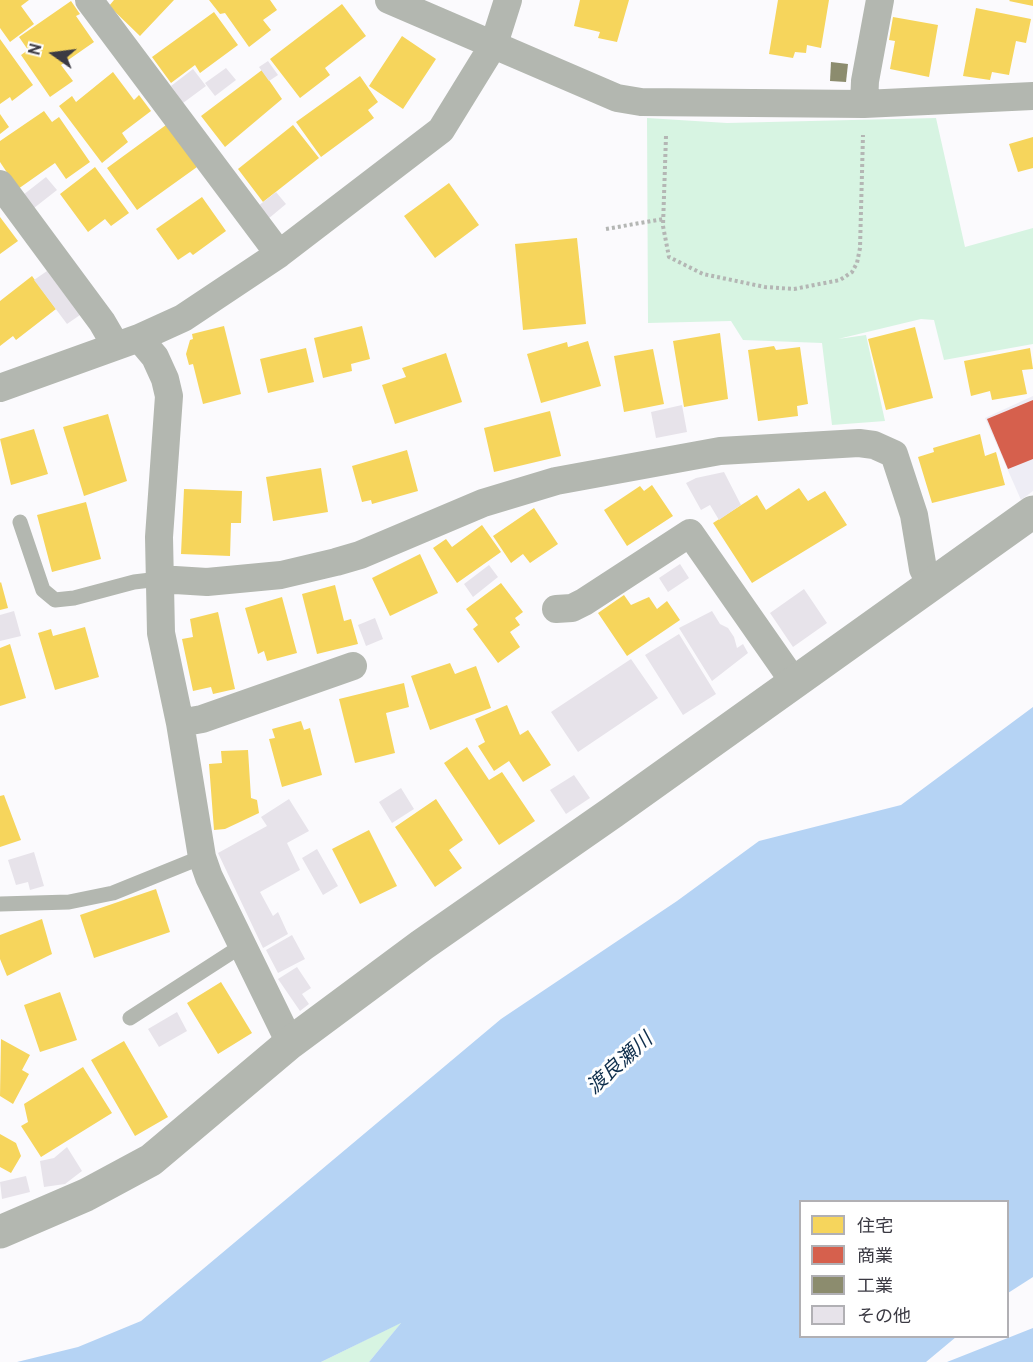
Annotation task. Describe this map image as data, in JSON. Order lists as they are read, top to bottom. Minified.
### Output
{"water":["渡良瀬川"],"legend":["住宅","商業","工業","その他"],"north":"left"}
